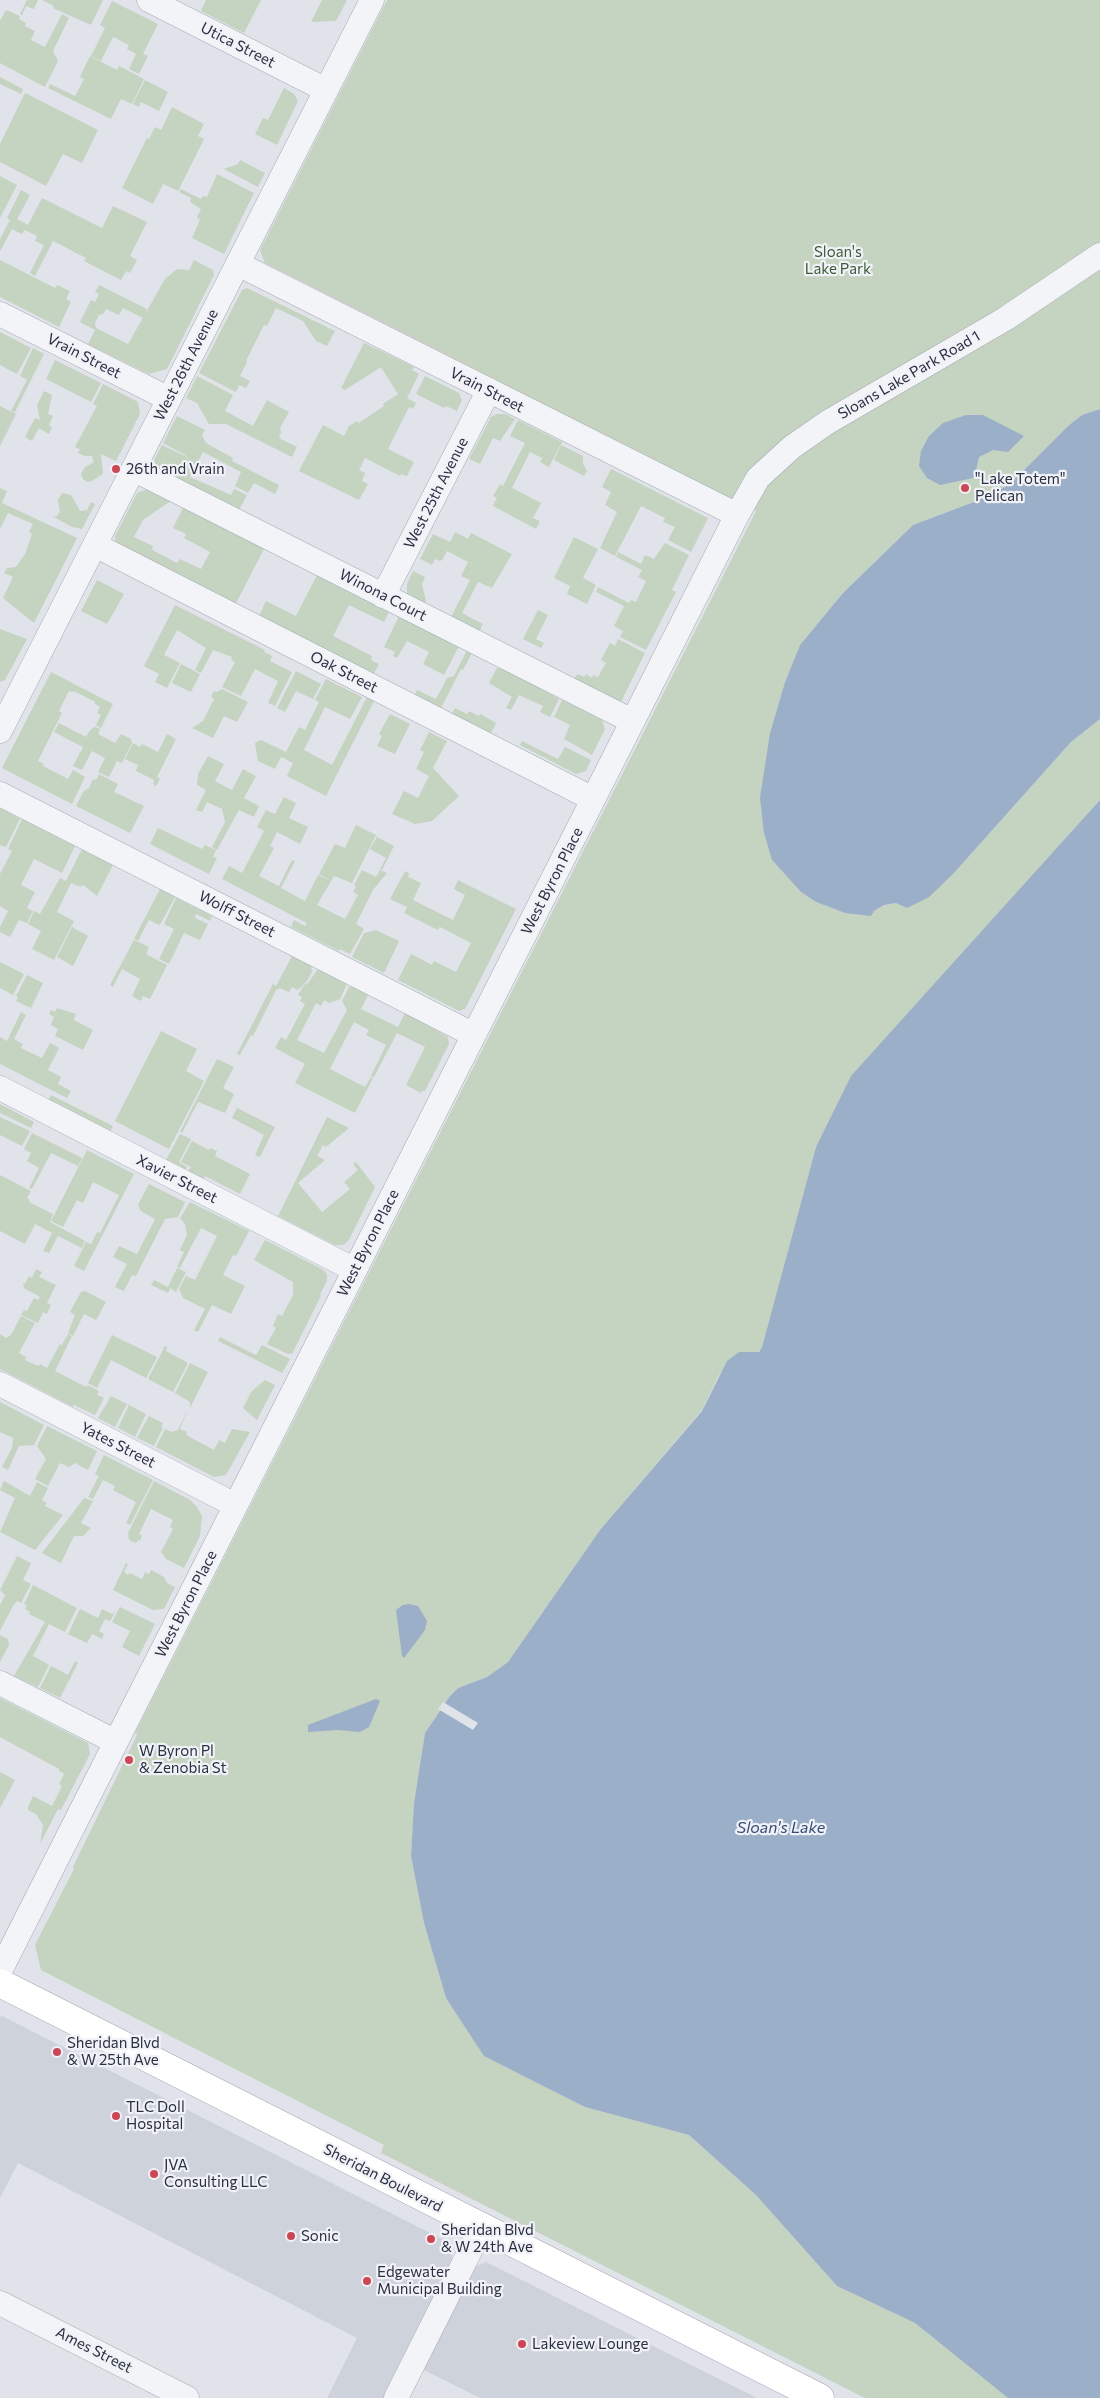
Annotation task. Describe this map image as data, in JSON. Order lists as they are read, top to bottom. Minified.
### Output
{"streets":{"main road":["Sheridan Boulevard"],"street":["Utica Street","Vrain Street","West 26th Avenue","Sloans Lake Park Road 1","West 25th Avenue","Winona Court","Oak Street","West Byron Place","Wolff Street","Xavier Street","Yates Street","Ames Street"]},"crossings":[["Utica Street","West 26th Avenue"],["Vrain Street","West 26th Avenue"],["Vrain Street","Sloans Lake Park Road 1"],["Vrain Street","West 25th Avenue"],["Vrain Street","West Byron Place"],["West 26th Avenue","Winona Court"],["West 26th Avenue","Oak Street"],["Sloans Lake Park Road 1","West Byron Place"],["West 25th Avenue","Winona Court"],["Winona Court","West Byron Place"],["Oak Street","West Byron Place"],["West Byron Place","Wolff Street"],["West Byron Place","Xavier Street"],["West Byron Place","Yates Street"]],"water":["Sloan's Lake"],"parks":["Sloan's Lake Park"],"places":["26th and Vrain","\"Lake Totem\" Pelican","W Byron Pl & Zenobia St","Sheridan Blvd & W 25th Ave","TLC Doll Hospital","JVA Consulting LLC","Sonic","Sheridan Blvd & W 24th Ave","Edgewater Municipal Building","Lakeview Lounge"]}
